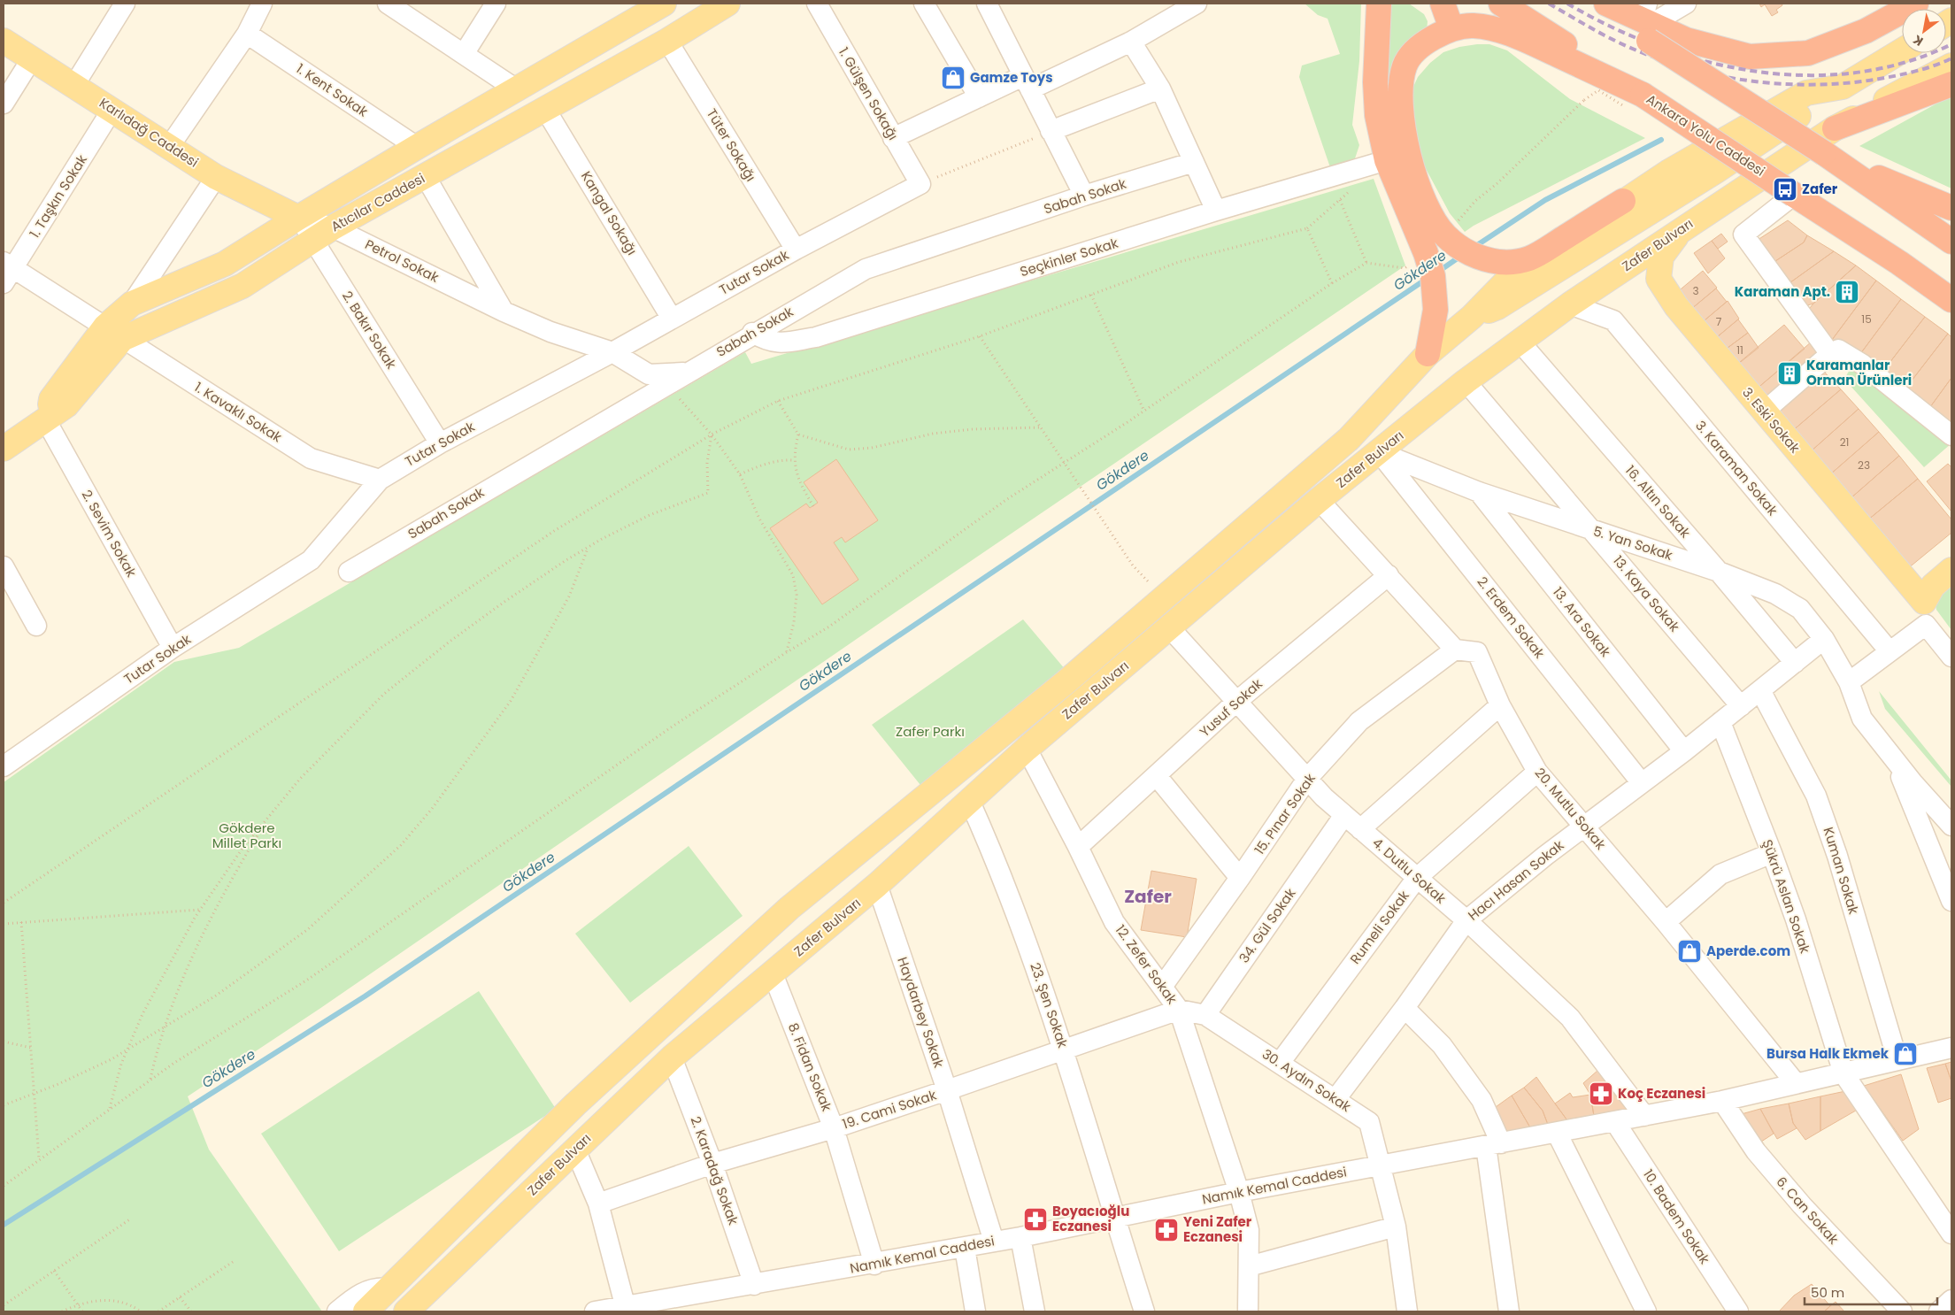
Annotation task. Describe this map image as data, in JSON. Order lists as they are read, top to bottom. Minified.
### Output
{"streets":{"highway":["Ankara Yolu Caddesi"],"main road":["Karlıdağ Caddesi","Atıcılar Caddesi","Zafer Bulvarı","3. Eski Sokak"],"street":["1. Kent Sokak","1. Gülşen Sokağı","Tüter Sokağı","1. Taşkın Sokak","Sabah Sokak","Kangal Sokağı","Seçkinler Sokak","Petrol Sokak","Tutar Sokak","2. Bakır Sokak","1. Kavaklı Sokak","3. Karaman Sokak","16. Altın Sokak","2. Sevim Sokak","5. Yan Sokak","13. Kaya Sokak","2. Erdem Sokak","13. Ara Sokak","Yusuf Sokak","20. Mutlu Sokak","15. Pınar Sokak","4. Dutlu Sokak","Kuman Sokak","Hacı Hasan Sokak","Şükrü Aslan Sokak","34. Gül Sokak","Rumeli Sokak","12. Zefer Sokak","23. Şen Sokak","Haydarbey Sokak","8. Fidan Sokak","30. Aydın Sokak","19. Cami Sokak","2. Karadağ Sokak","Namık Kemal Caddesi","6. Can Sokak","10. Badem Sokak"]},"crossings":[["1. Kent Sokak","Atıcılar Caddesi"],["1. Gülşen Sokağı","Tutar Sokak"],["Karlıdağ Caddesi","1. Taşkın Sokak"],["Karlıdağ Caddesi","Atıcılar Caddesi"],["Karlıdağ Caddesi","2. Bakır Sokak"],["Tüter Sokağı","Atıcılar Caddesi"],["Tüter Sokağı","Tutar Sokak"],["1. Taşkın Sokak","1. Kavaklı Sokak"],["Sabah Sokak","Seçkinler Sokak"],["Sabah Sokak","Petrol Sokak"],["Atıcılar Caddesi","Kangal Sokağı"],["Atıcılar Caddesi","Petrol Sokak"],["Atıcılar Caddesi","2. Bakır Sokak"],["Atıcılar Caddesi","1. Kavaklı Sokak"],["Atıcılar Caddesi","2. Sevim Sokak"],["Kangal Sokağı","Tutar Sokak"],["Zafer Bulvarı","3. Eski Sokak"],["Zafer Bulvarı","3. Karaman Sokak"],["Zafer Bulvarı","16. Altın Sokak"],["Zafer Bulvarı","5. Yan Sokak"],["Zafer Bulvarı","13. Kaya Sokak"],["Zafer Bulvarı","2. Erdem Sokak"],["Zafer Bulvarı","4. Dutlu Sokak"],["Zafer Bulvarı","12. Zefer Sokak"],["Zafer Bulvarı","23. Şen Sokak"],["Zafer Bulvarı","Haydarbey Sokak"],["Zafer Bulvarı","8. Fidan Sokak"],["Zafer Bulvarı","2. Karadağ Sokak"],["Petrol Sokak","Tutar Sokak"],["Petrol Sokak","2. Bakır Sokak"],["Tutar Sokak","2. Bakır Sokak"],["Tutar Sokak","1. Kavaklı Sokak"],["Tutar Sokak","2. Sevim Sokak"],["16. Altın Sokak","5. Yan Sokak"],["16. Altın Sokak","Hacı Hasan Sokak"],["5. Yan Sokak","13. Kaya Sokak"],["5. Yan Sokak","2. Erdem Sokak"],["5. Yan Sokak","13. Ara Sokak"],["5. Yan Sokak","Hacı Hasan Sokak"],["13. Kaya Sokak","Hacı Hasan Sokak"],["2. Erdem Sokak","Hacı Hasan Sokak"],["13. Ara Sokak","Hacı Hasan Sokak"],["Yusuf Sokak","4. Dutlu Sokak"],["Yusuf Sokak","12. Zefer Sokak"],["20. Mutlu Sokak","15. Pınar Sokak"],["20. Mutlu Sokak","Hacı Hasan Sokak"],["20. Mutlu Sokak","Rumeli Sokak"],["20. Mutlu Sokak","Namık Kemal Caddesi"],["15. Pınar Sokak","4. Dutlu Sokak"],["15. Pınar Sokak","12. Zefer Sokak"],["4. Dutlu Sokak","Hacı Hasan Sokak"],["4. Dutlu Sokak","34. Gül Sokak"],["4. Dutlu Sokak","Rumeli Sokak"],["4. Dutlu Sokak","Namık Kemal Caddesi"],["Kuman Sokak","Hacı Hasan Sokak"],["Kuman Sokak","Namık Kemal Caddesi"],["Hacı Hasan Sokak","Şükrü Aslan Sokak"],["Hacı Hasan Sokak","30. Aydın Sokak"],["Şükrü Aslan Sokak","Namık Kemal Caddesi"],["34. Gül Sokak","30. Aydın Sokak"],["Rumeli Sokak","30. Aydın Sokak"],["12. Zefer Sokak","19. Cami Sokak"],["12. Zefer Sokak","Namık Kemal Caddesi"],["23. Şen Sokak","19. Cami Sokak"],["23. Şen Sokak","Namık Kemal Caddesi"],["Haydarbey Sokak","19. Cami Sokak"],["Haydarbey Sokak","Namık Kemal Caddesi"],["8. Fidan Sokak","19. Cami Sokak"],["8. Fidan Sokak","Namık Kemal Caddesi"],["30. Aydın Sokak","Namık Kemal Caddesi"],["19. Cami Sokak","2. Karadağ Sokak"],["2. Karadağ Sokak","Namık Kemal Caddesi"],["Namık Kemal Caddesi","6. Can Sokak"],["Namık Kemal Caddesi","10. Badem Sokak"]],"districts":["Zafer"],"water":["Gökdere"],"parks":["Zafer Parkı","Gökdere Millet Parkı"],"places":{"shop":["Gamze Toys","Aperde.com","Bursa Halk Ekmek"],"bus stop":["Zafer"],"building":["Karaman Apt.","Karamanlar Orman Ürünleri"],"pharmacy":["Koç Eczanesi","Boyacıoğlu Eczanesi","Yeni Zafer Eczanesi"]},"house_numbers":["3","15","7","11","21","23"],"scale_bar":"50 m","north":"bottom left"}
